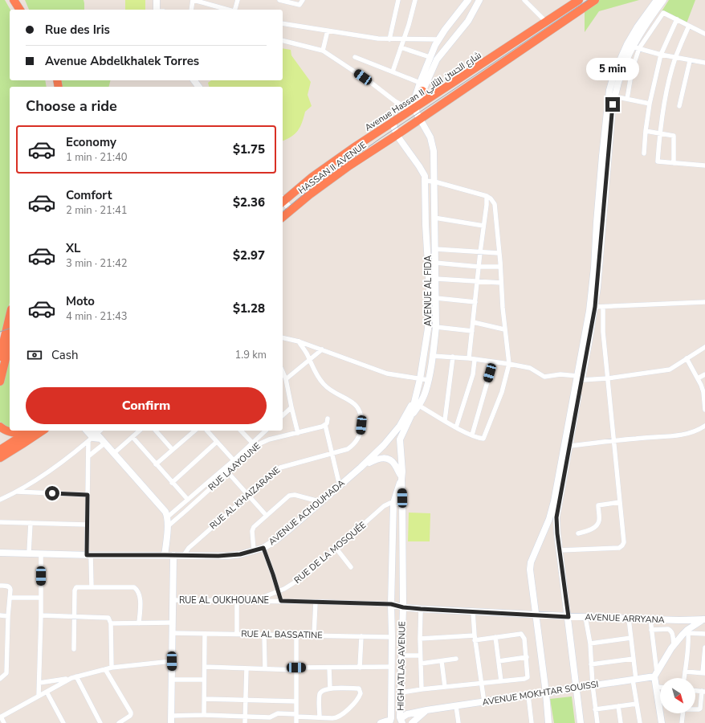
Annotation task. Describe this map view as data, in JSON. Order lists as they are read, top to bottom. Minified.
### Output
{"streets":{"highway":["Avenue Hassan II شارع الحسن الثاني","HASSAN II AVENUE"],"street":["AVENUE AL FIDA","RUE LAAYOUNE","RUE AL KHAIZARANE","AVENUE ACHOUHADA","RUE DE LA MOSQUÉE","RUE AL OUKHOUANE","AVENUE ARRYANA","RUE AL BASSATINE","HIGH ATLAS AVENUE","AVENUE MOKHTAR SOUISSI"]},"crossings":[["Avenue Hassan II شارع الحسن الثاني","HASSAN II AVENUE"],["Avenue Hassan II شارع الحسن الثاني","AVENUE AL FIDA"],["HASSAN II AVENUE","AVENUE AL FIDA"],["AVENUE AL FIDA","AVENUE ACHOUHADA"],["AVENUE AL FIDA","HIGH ATLAS AVENUE"],["RUE AL KHAIZARANE","AVENUE ACHOUHADA"],["RUE DE LA MOSQUÉE","RUE AL OUKHOUANE"],["RUE AL OUKHOUANE","AVENUE ARRYANA"],["AVENUE ARRYANA","HIGH ATLAS AVENUE"],["HIGH ATLAS AVENUE","AVENUE MOKHTAR SOUISSI"]],"north":"bottom right","page":{"banner":["Rue des Iris","Avenue Abdelkhalek Torres"],"bubble":"5 min","heading":"Choose a ride","list":[{"name":"Economy","note":"1 min · 21:40","value":"$1.75"},{"name":"Comfort","note":"2 min · 21:41","value":"$2.36"},{"name":"XL","note":"3 min · 21:42","value":"$2.97"},{"name":"Moto","note":"4 min · 21:43","value":"$1.28"}],"pay":["Cash","1.9 km"],"buttons":"Confirm"}}
